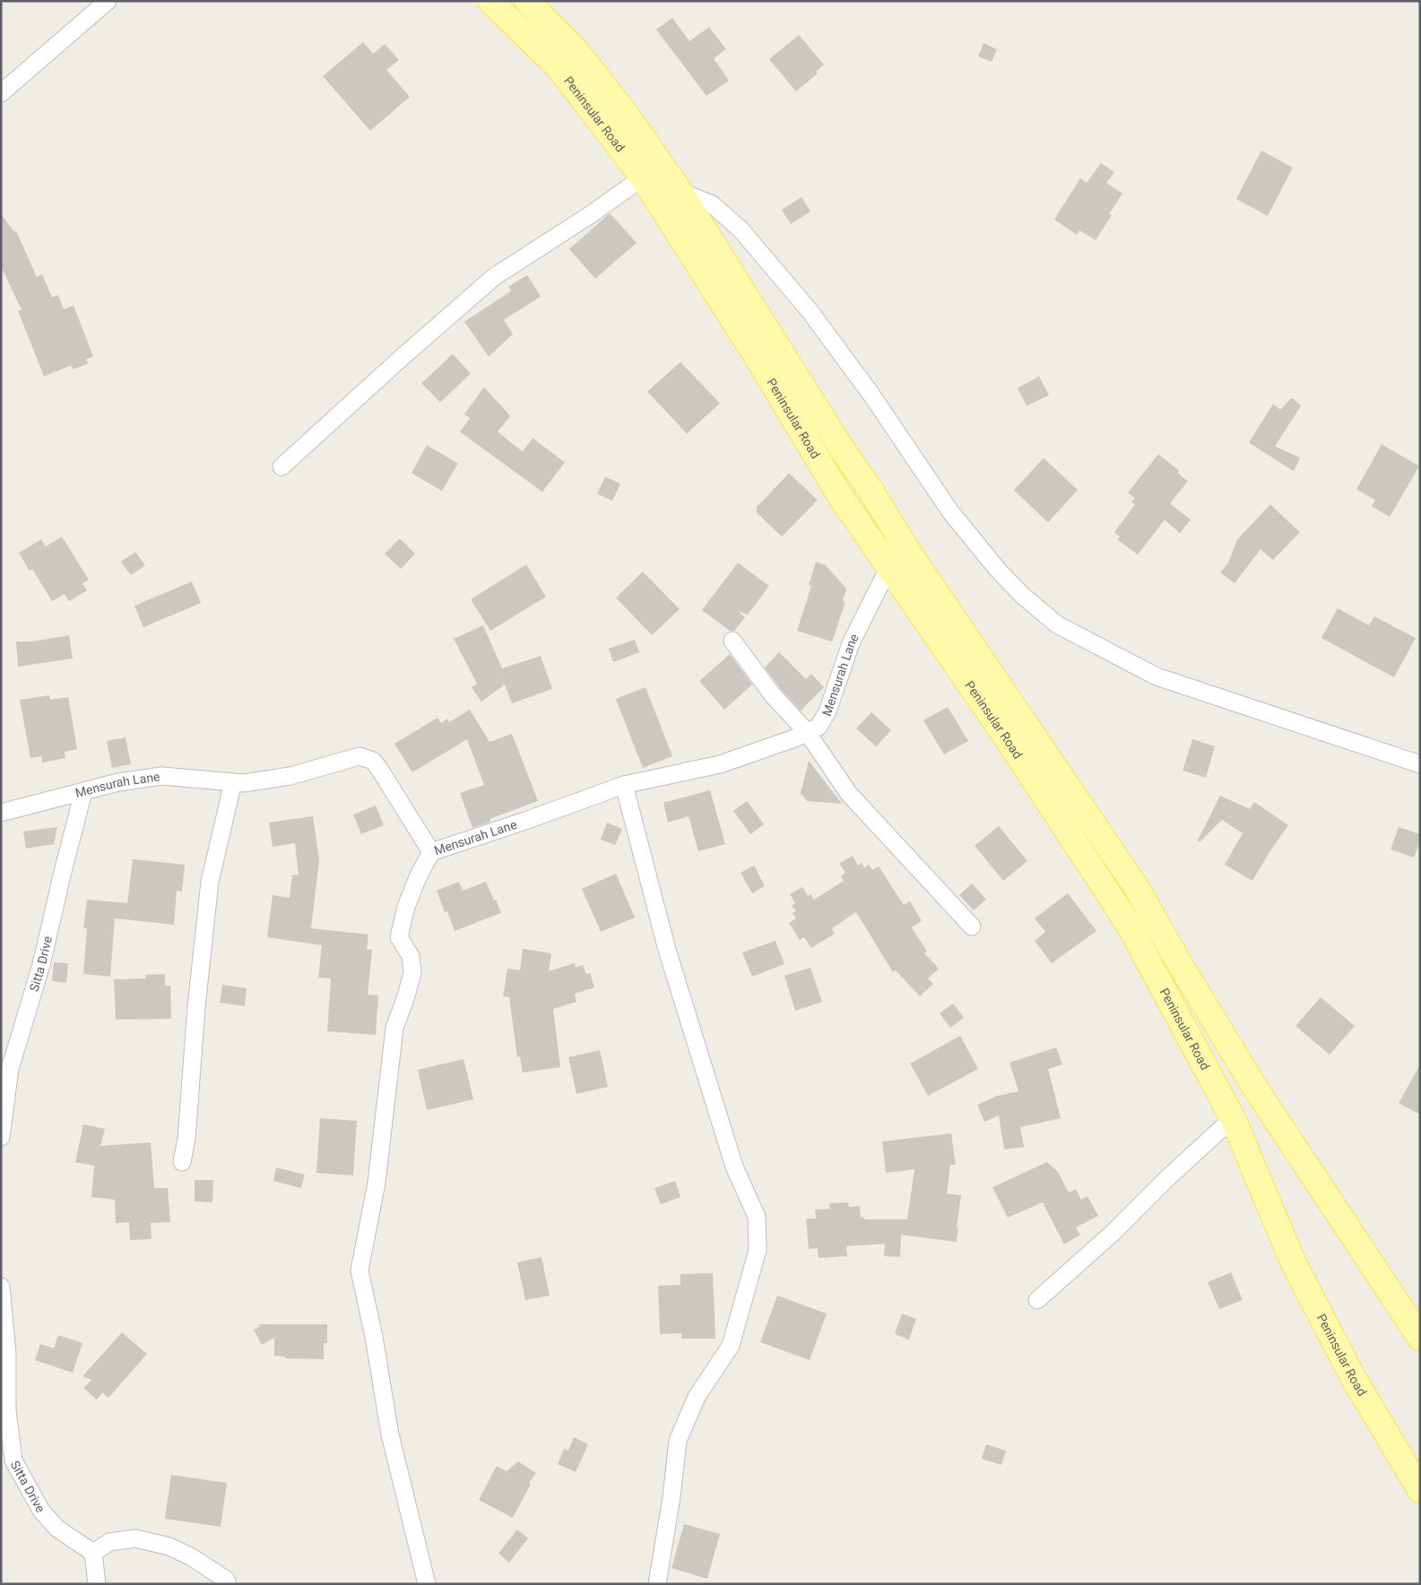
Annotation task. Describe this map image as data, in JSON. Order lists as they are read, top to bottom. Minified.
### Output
{"streets":{"main road":["Peninsular Road"],"street":["Mensurah Lane","Sitta Drive"]},"crossings":[["Peninsular Road","Mensurah Lane"],["Mensurah Lane","Sitta Drive"]]}
